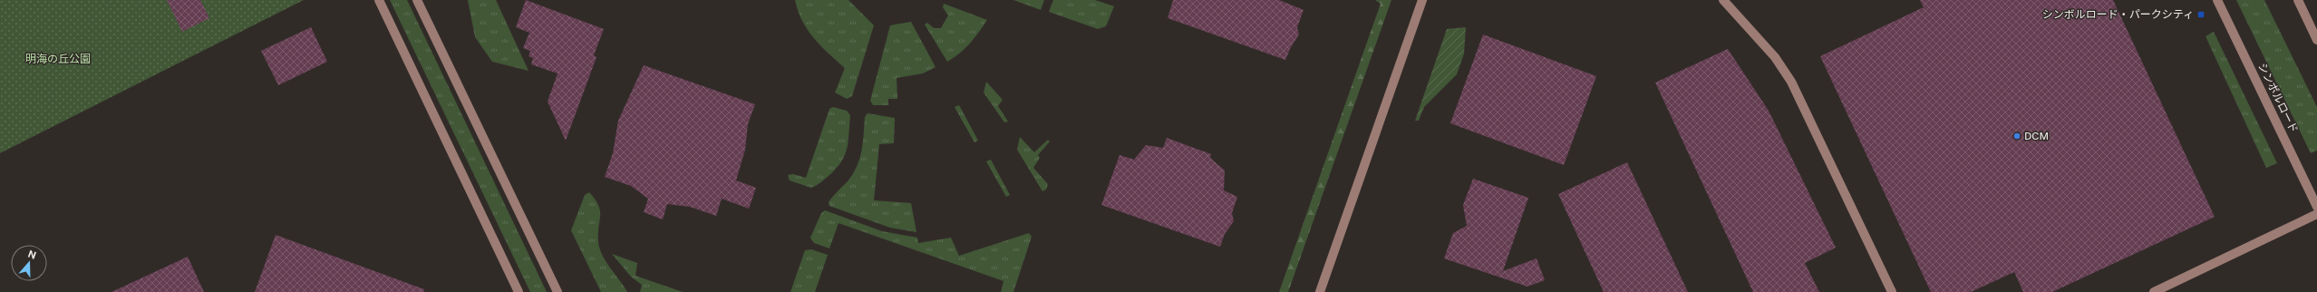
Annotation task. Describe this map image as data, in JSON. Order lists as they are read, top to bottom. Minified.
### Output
{"streets":{"street":["シンボルロード"]},"parks":["明海の丘公園"],"places":{"transit":["シンボルロード・パークシティ"],"other":["DCM"]},"north":"top"}
